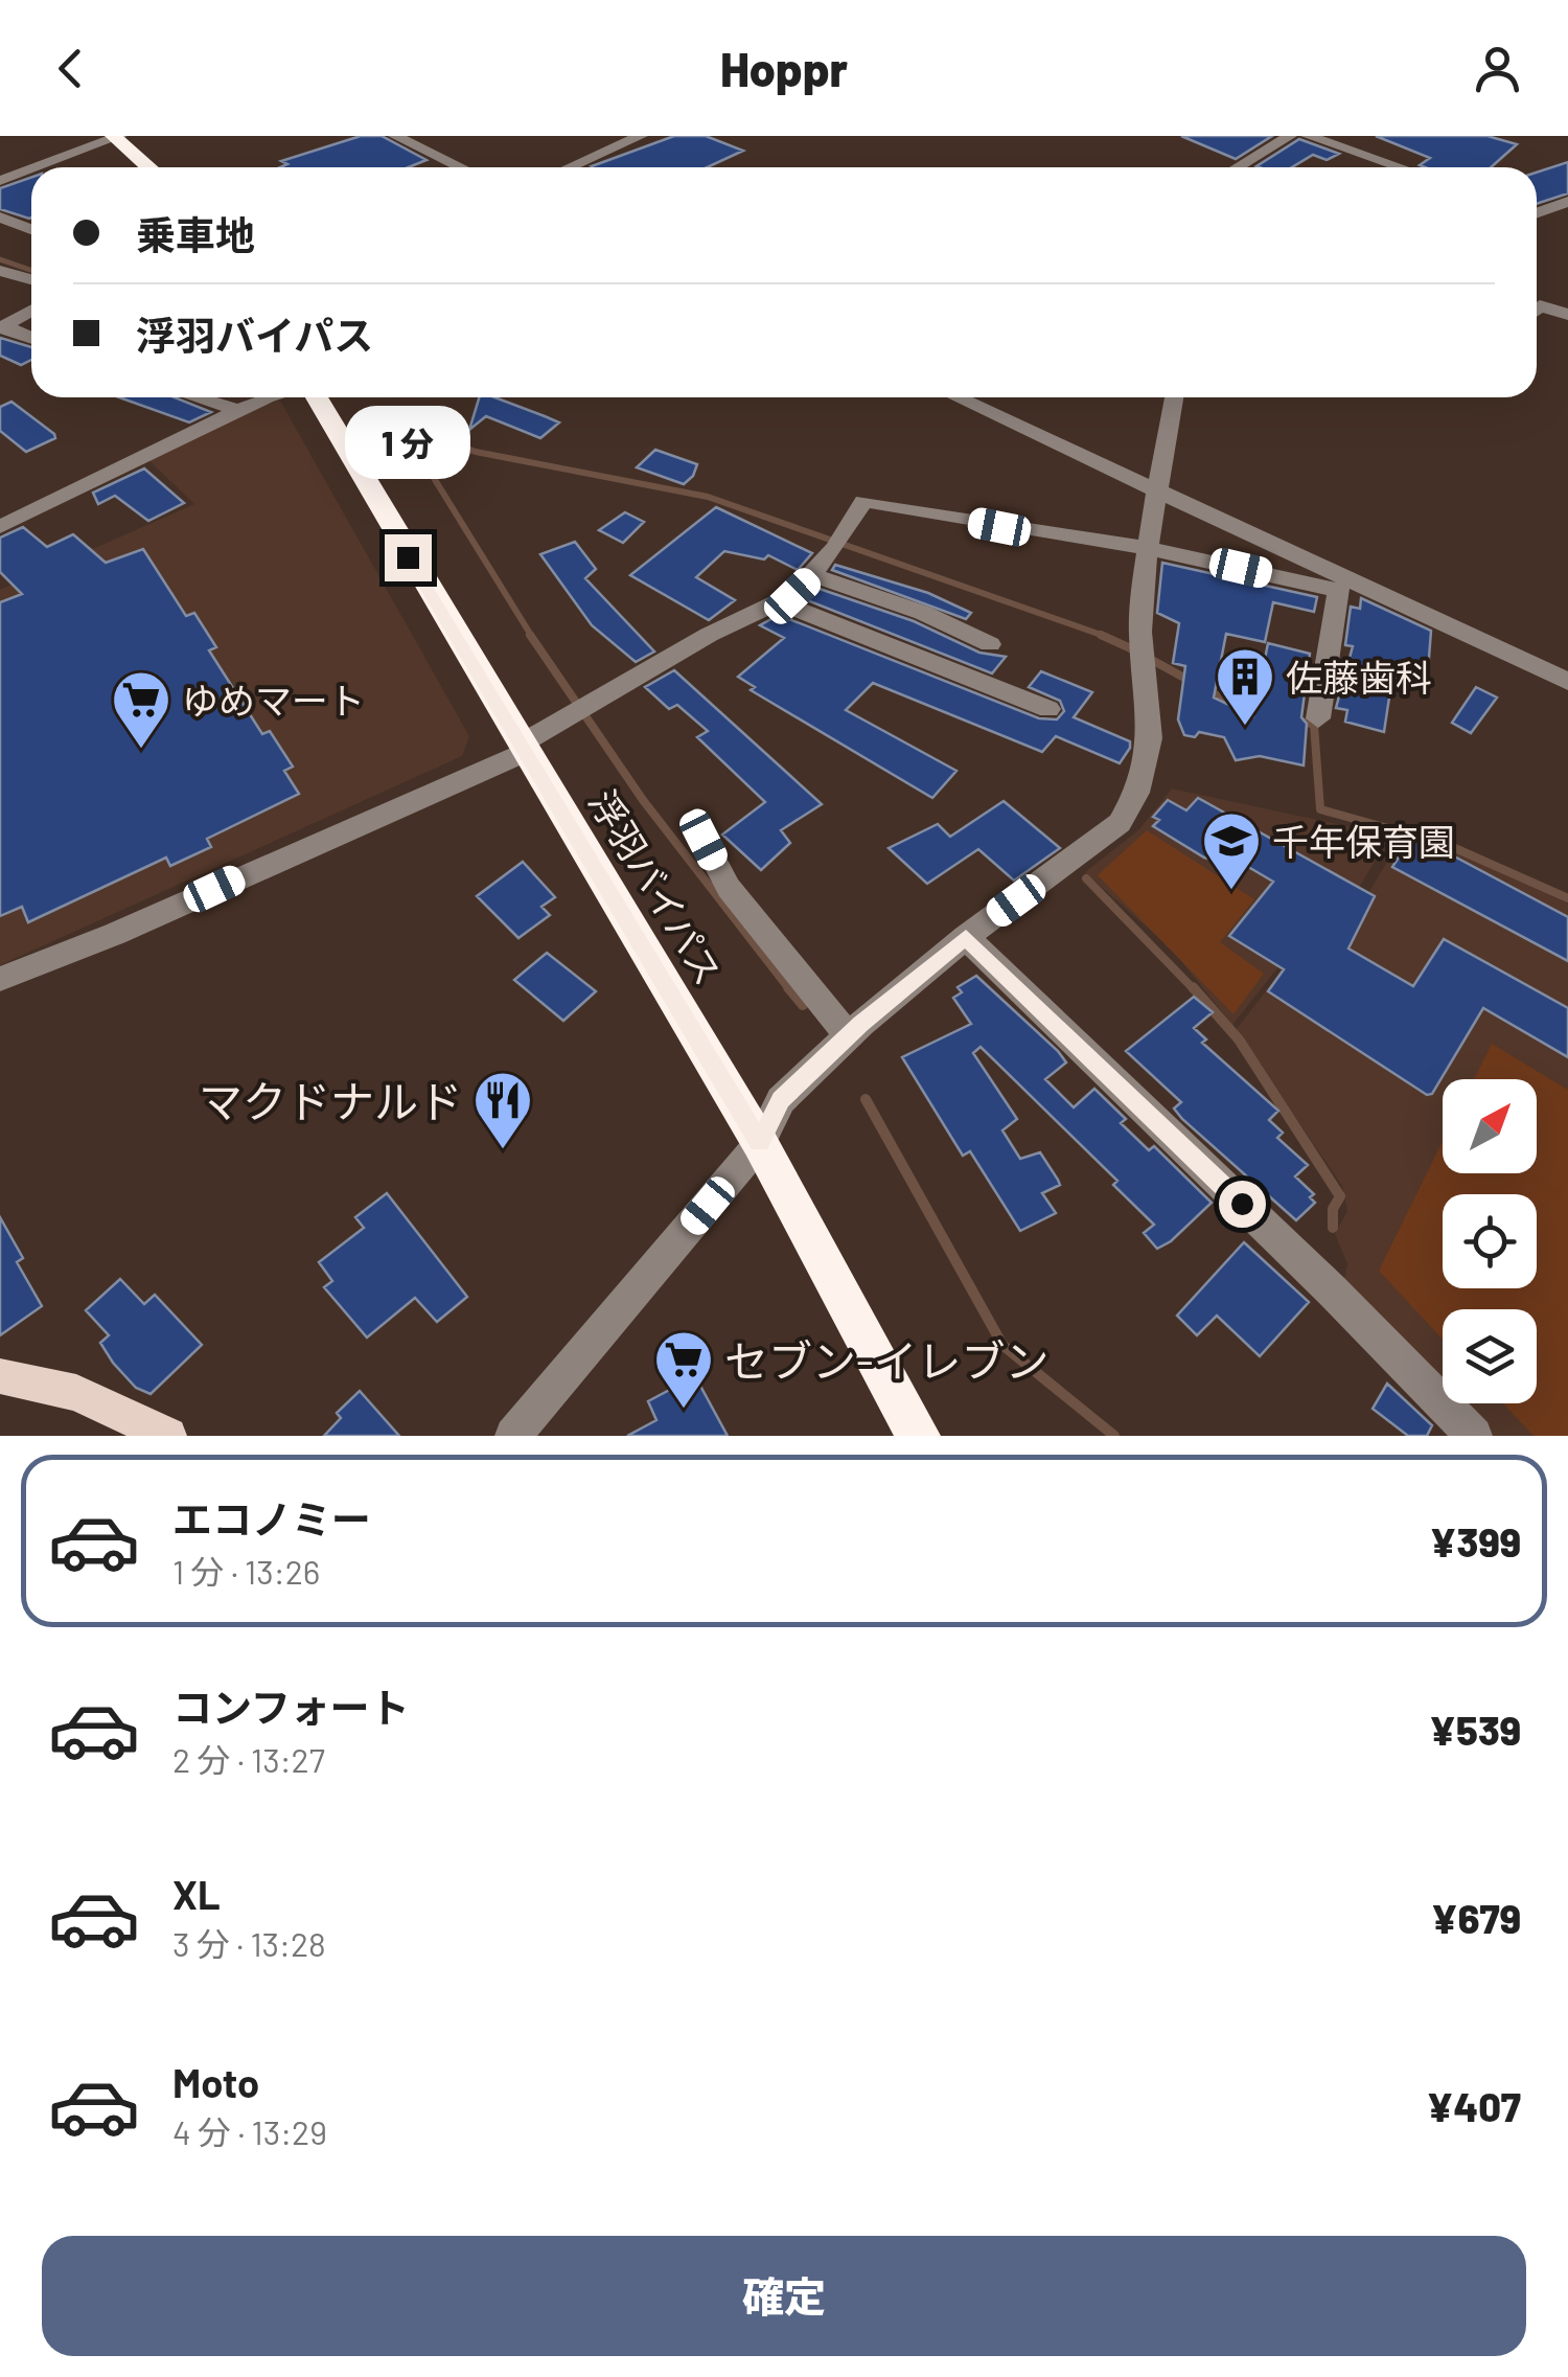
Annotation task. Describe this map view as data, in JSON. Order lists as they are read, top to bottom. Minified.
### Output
{"streets":{"highway":["浮羽バイパス"]},"places":{"building":["佐藤歯科"],"supermarket":["ゆめマート","セブン-イレブン"],"school or university":["千年保育園"],"restaurant":["マクドナルド"]},"north":"top right","page":{"header":"Hoppr","banner":["乗車地","浮羽バイパス"],"bubble":"1 分","list":[{"name":"エコノミー","note":"1 分 · 13:26","value":"¥399"},{"name":"コンフォート","note":"2 分 · 13:27","value":"¥539"},{"name":"XL","note":"3 分 · 13:28","value":"¥679"},{"name":"Moto","note":"4 分 · 13:29","value":"¥407"}],"buttons":"確定"}}
